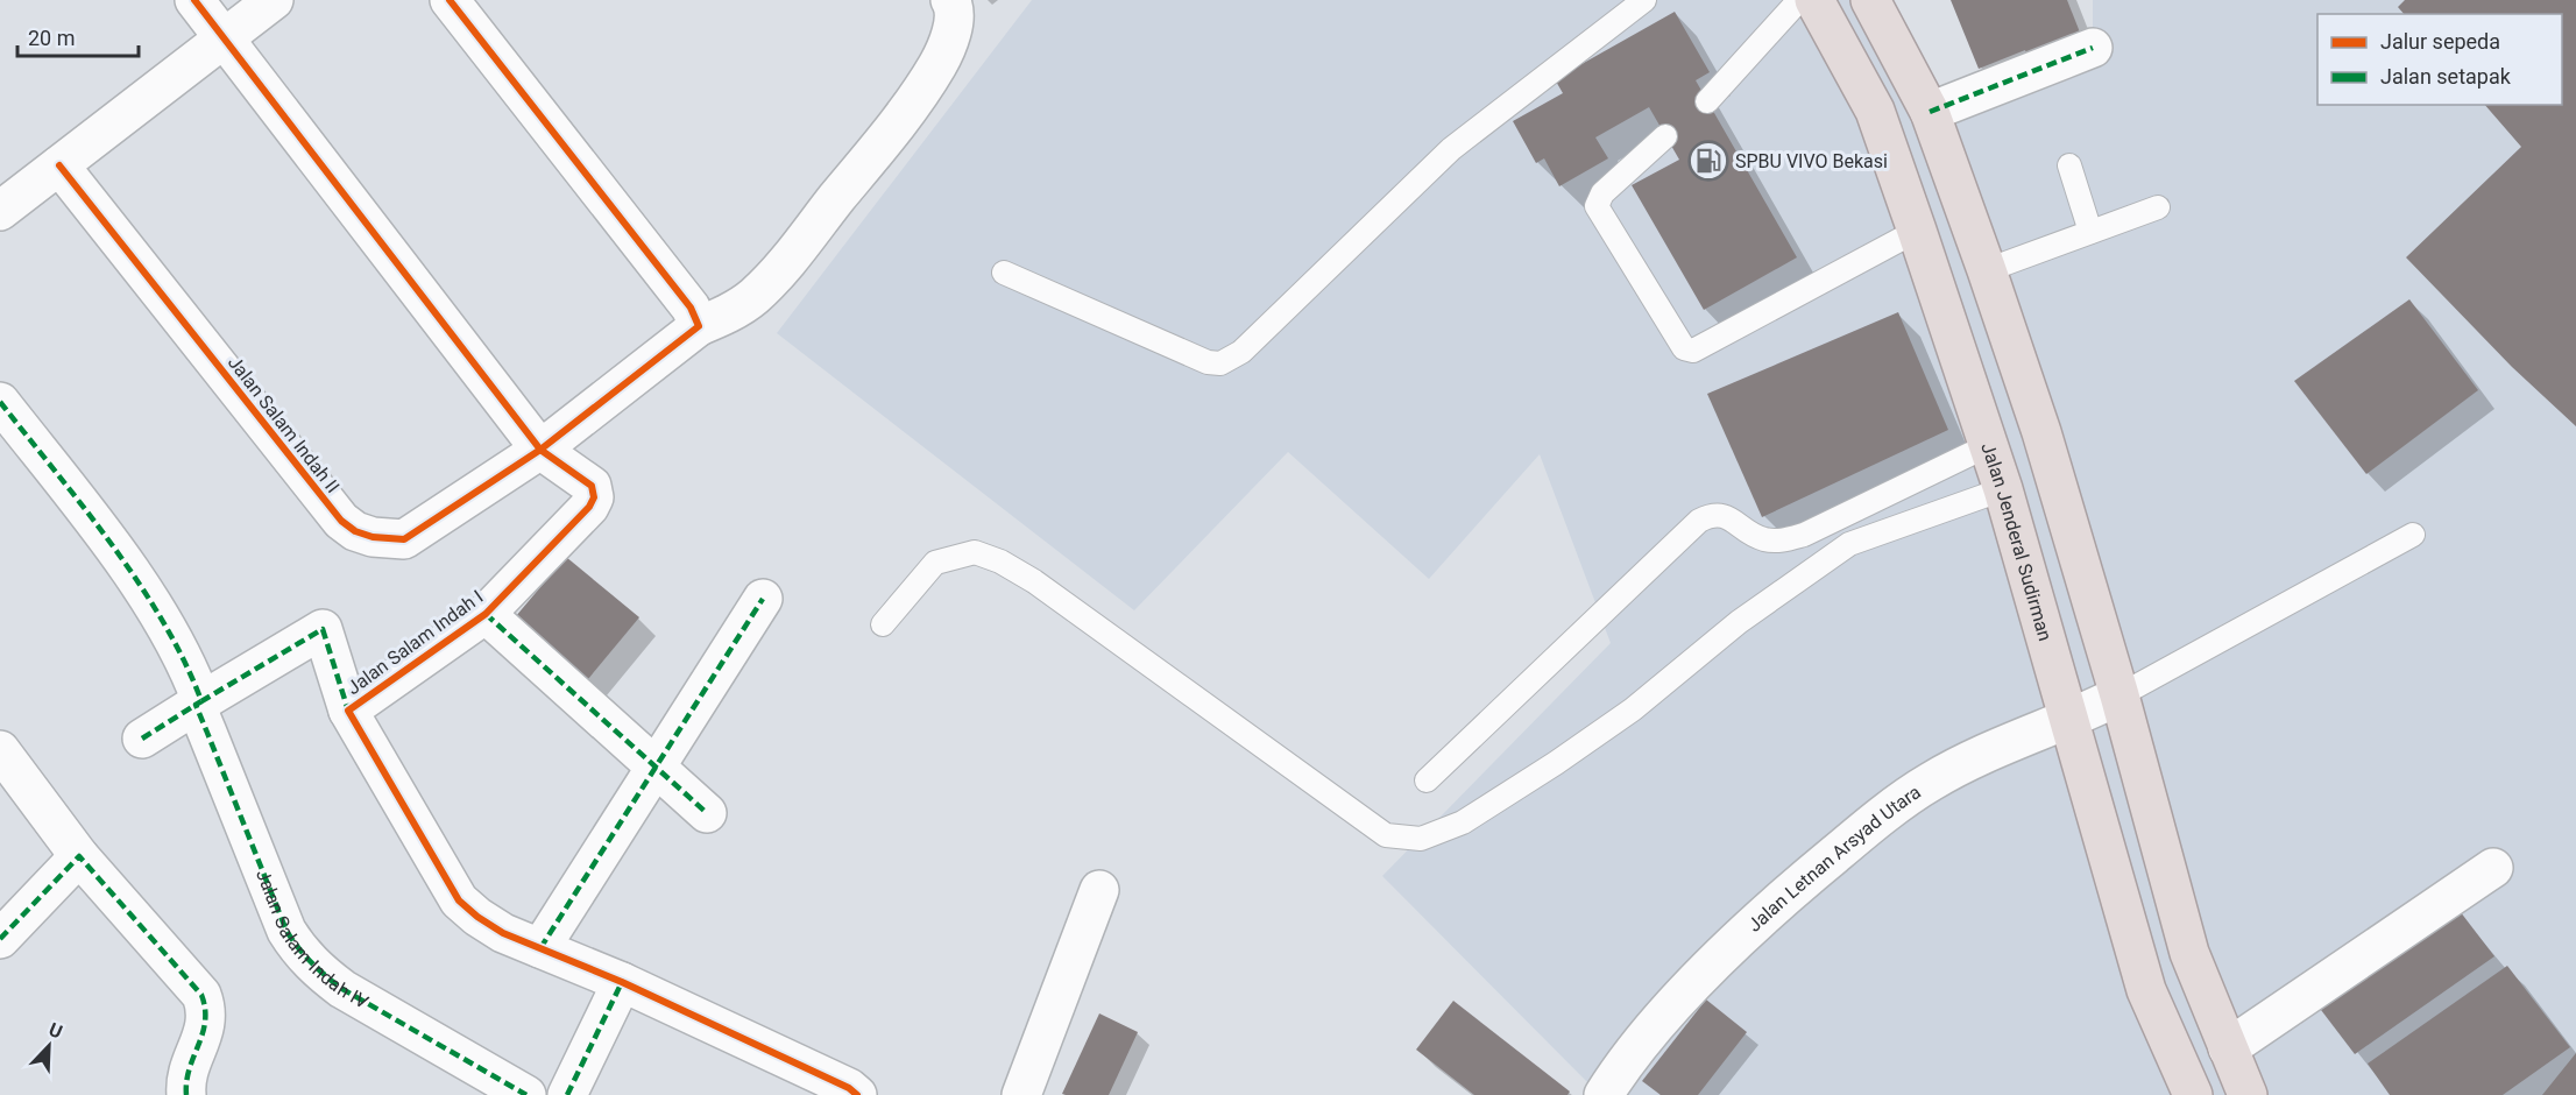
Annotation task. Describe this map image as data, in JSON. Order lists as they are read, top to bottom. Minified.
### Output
{"streets":{"highway":["Jalan Jenderal Sudirman"],"street":["Jalan Salam Indah II","Jalan Salam Indah I","Jalan Letnan Arsyad Utara","Jalan Salam Indah IV"]},"crossings":[["Jalan Salam Indah II","Jalan Salam Indah I"],["Jalan Jenderal Sudirman","Jalan Letnan Arsyad Utara"]],"places":{"fuel station":["SPBU VIVO Bekasi"]},"legend":["Jalur sepeda","Jalan setapak"],"scale_bar":"20 m","north":"top right"}
